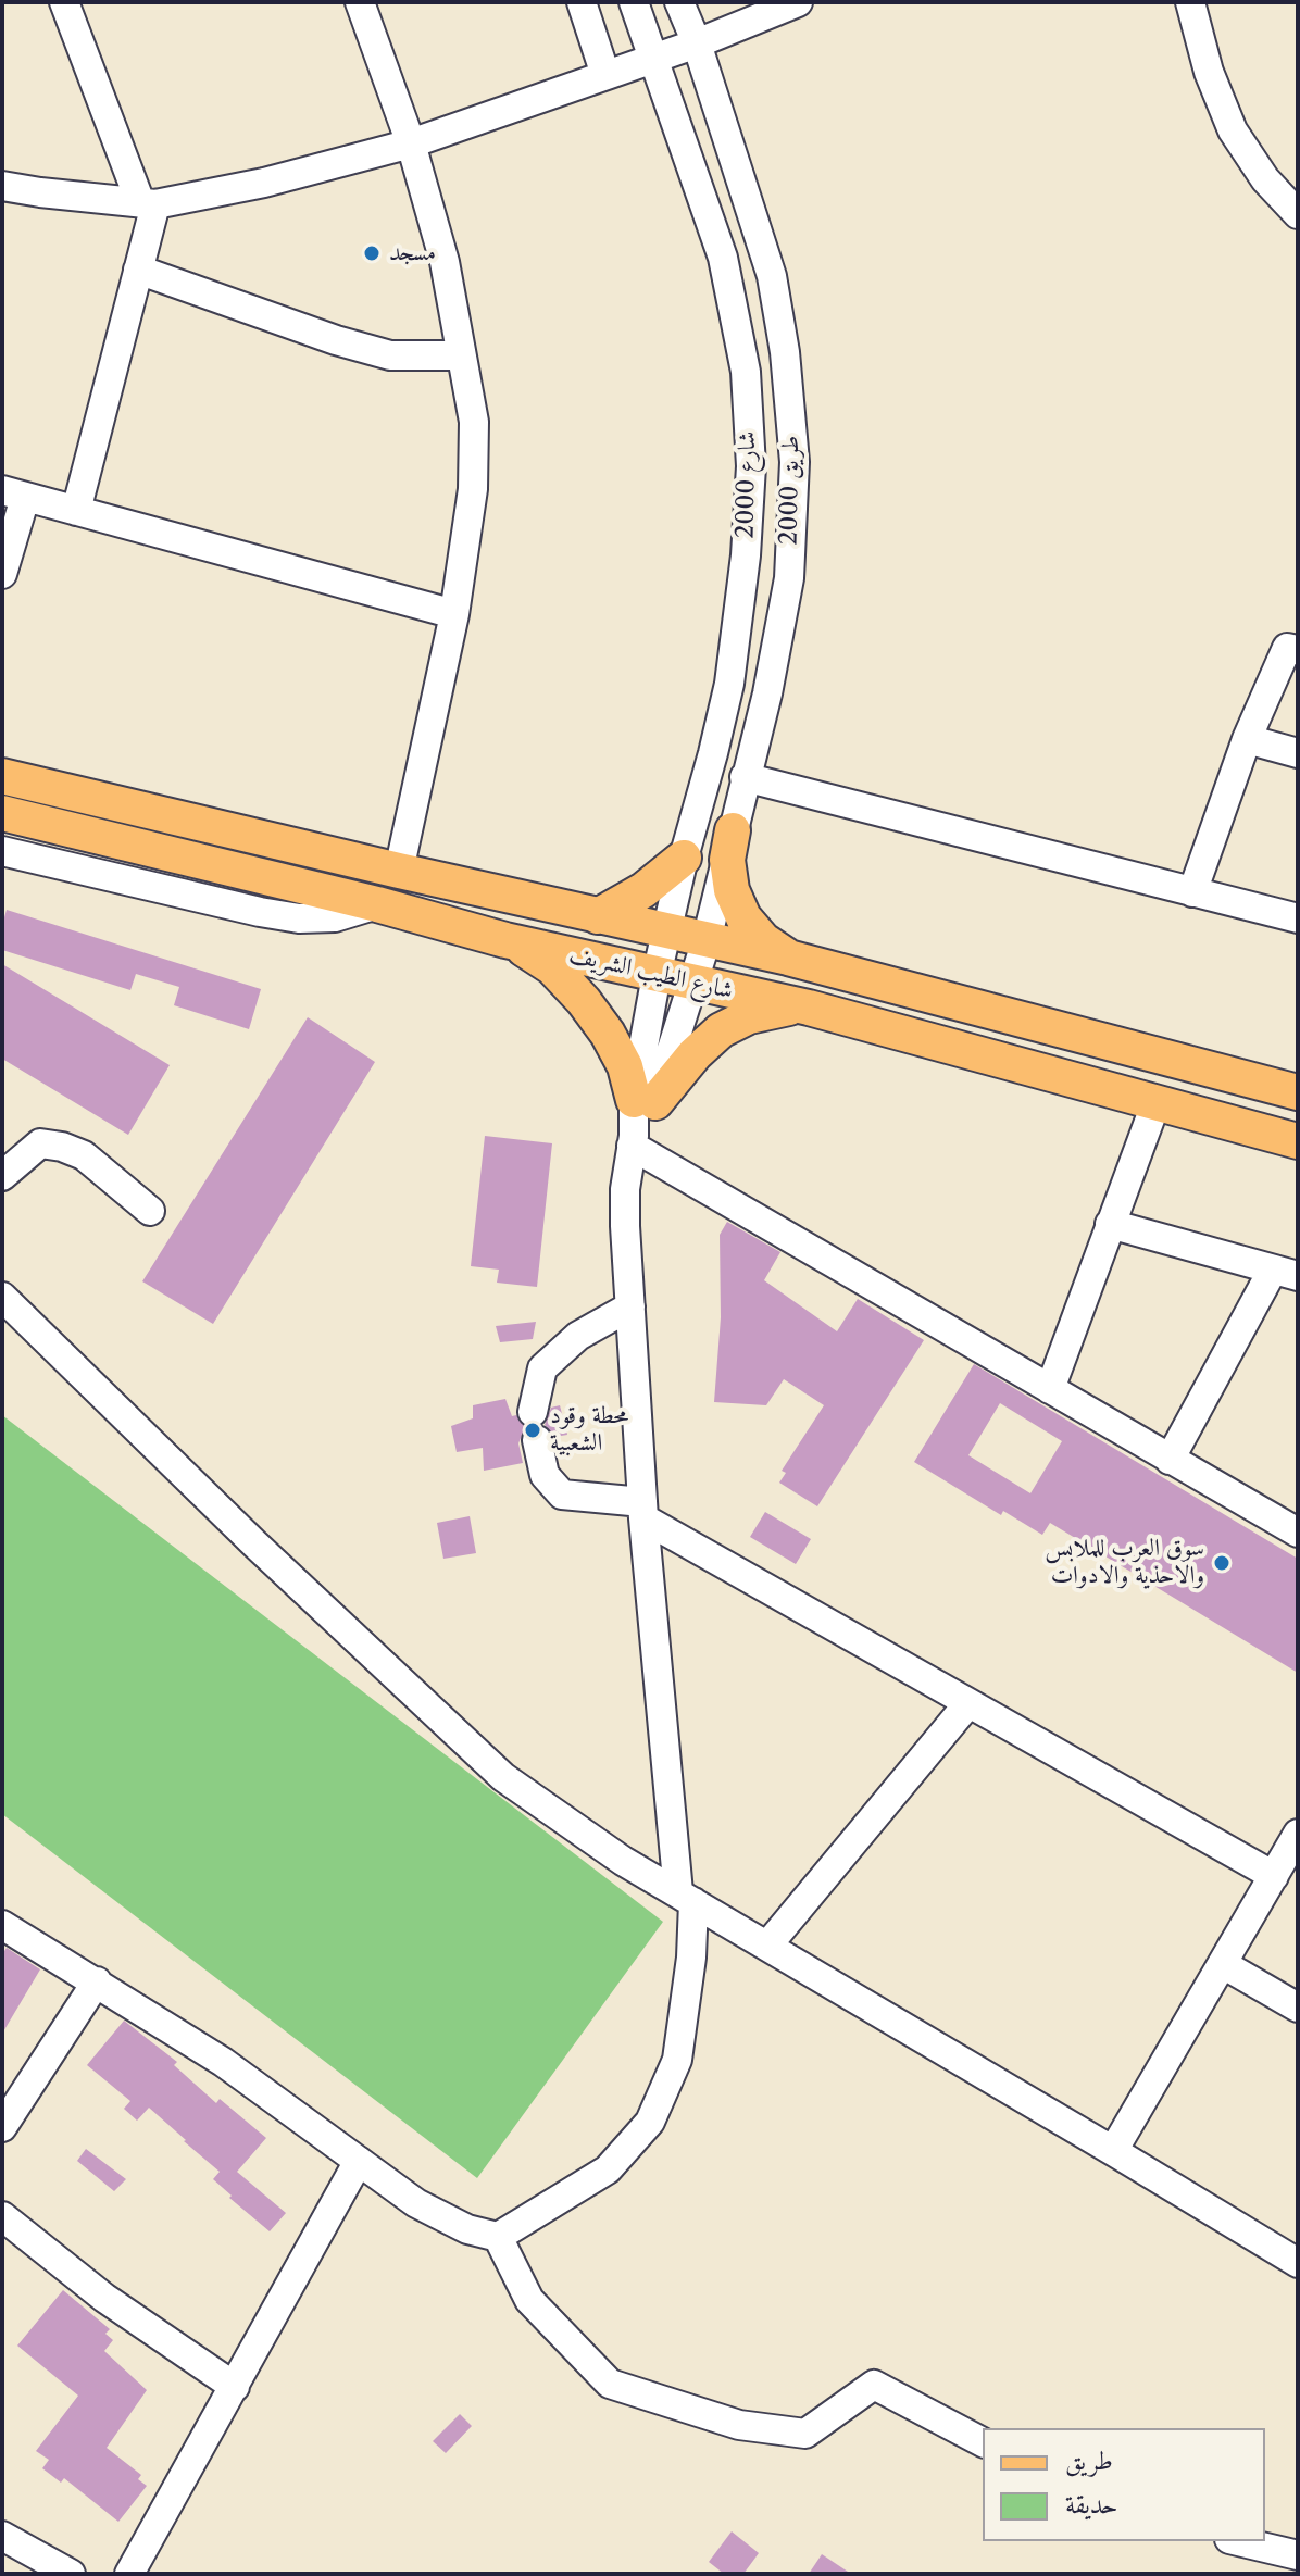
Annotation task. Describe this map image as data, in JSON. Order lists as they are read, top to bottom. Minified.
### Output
{"streets":{"main road":["شارع الطيب الشريف"],"street":["شارع 2000","طريق 2000"]},"crossings":[["شارع 2000","طريق 2000"],["شارع 2000","شارع الطيب الشريف"],["طريق 2000","شارع الطيب الشريف"]],"places":["مسجد","محطة وقود الشعبية","سوق العرب للملابس والاحذية والادوات"],"legend":["طريق","حديقة"]}
